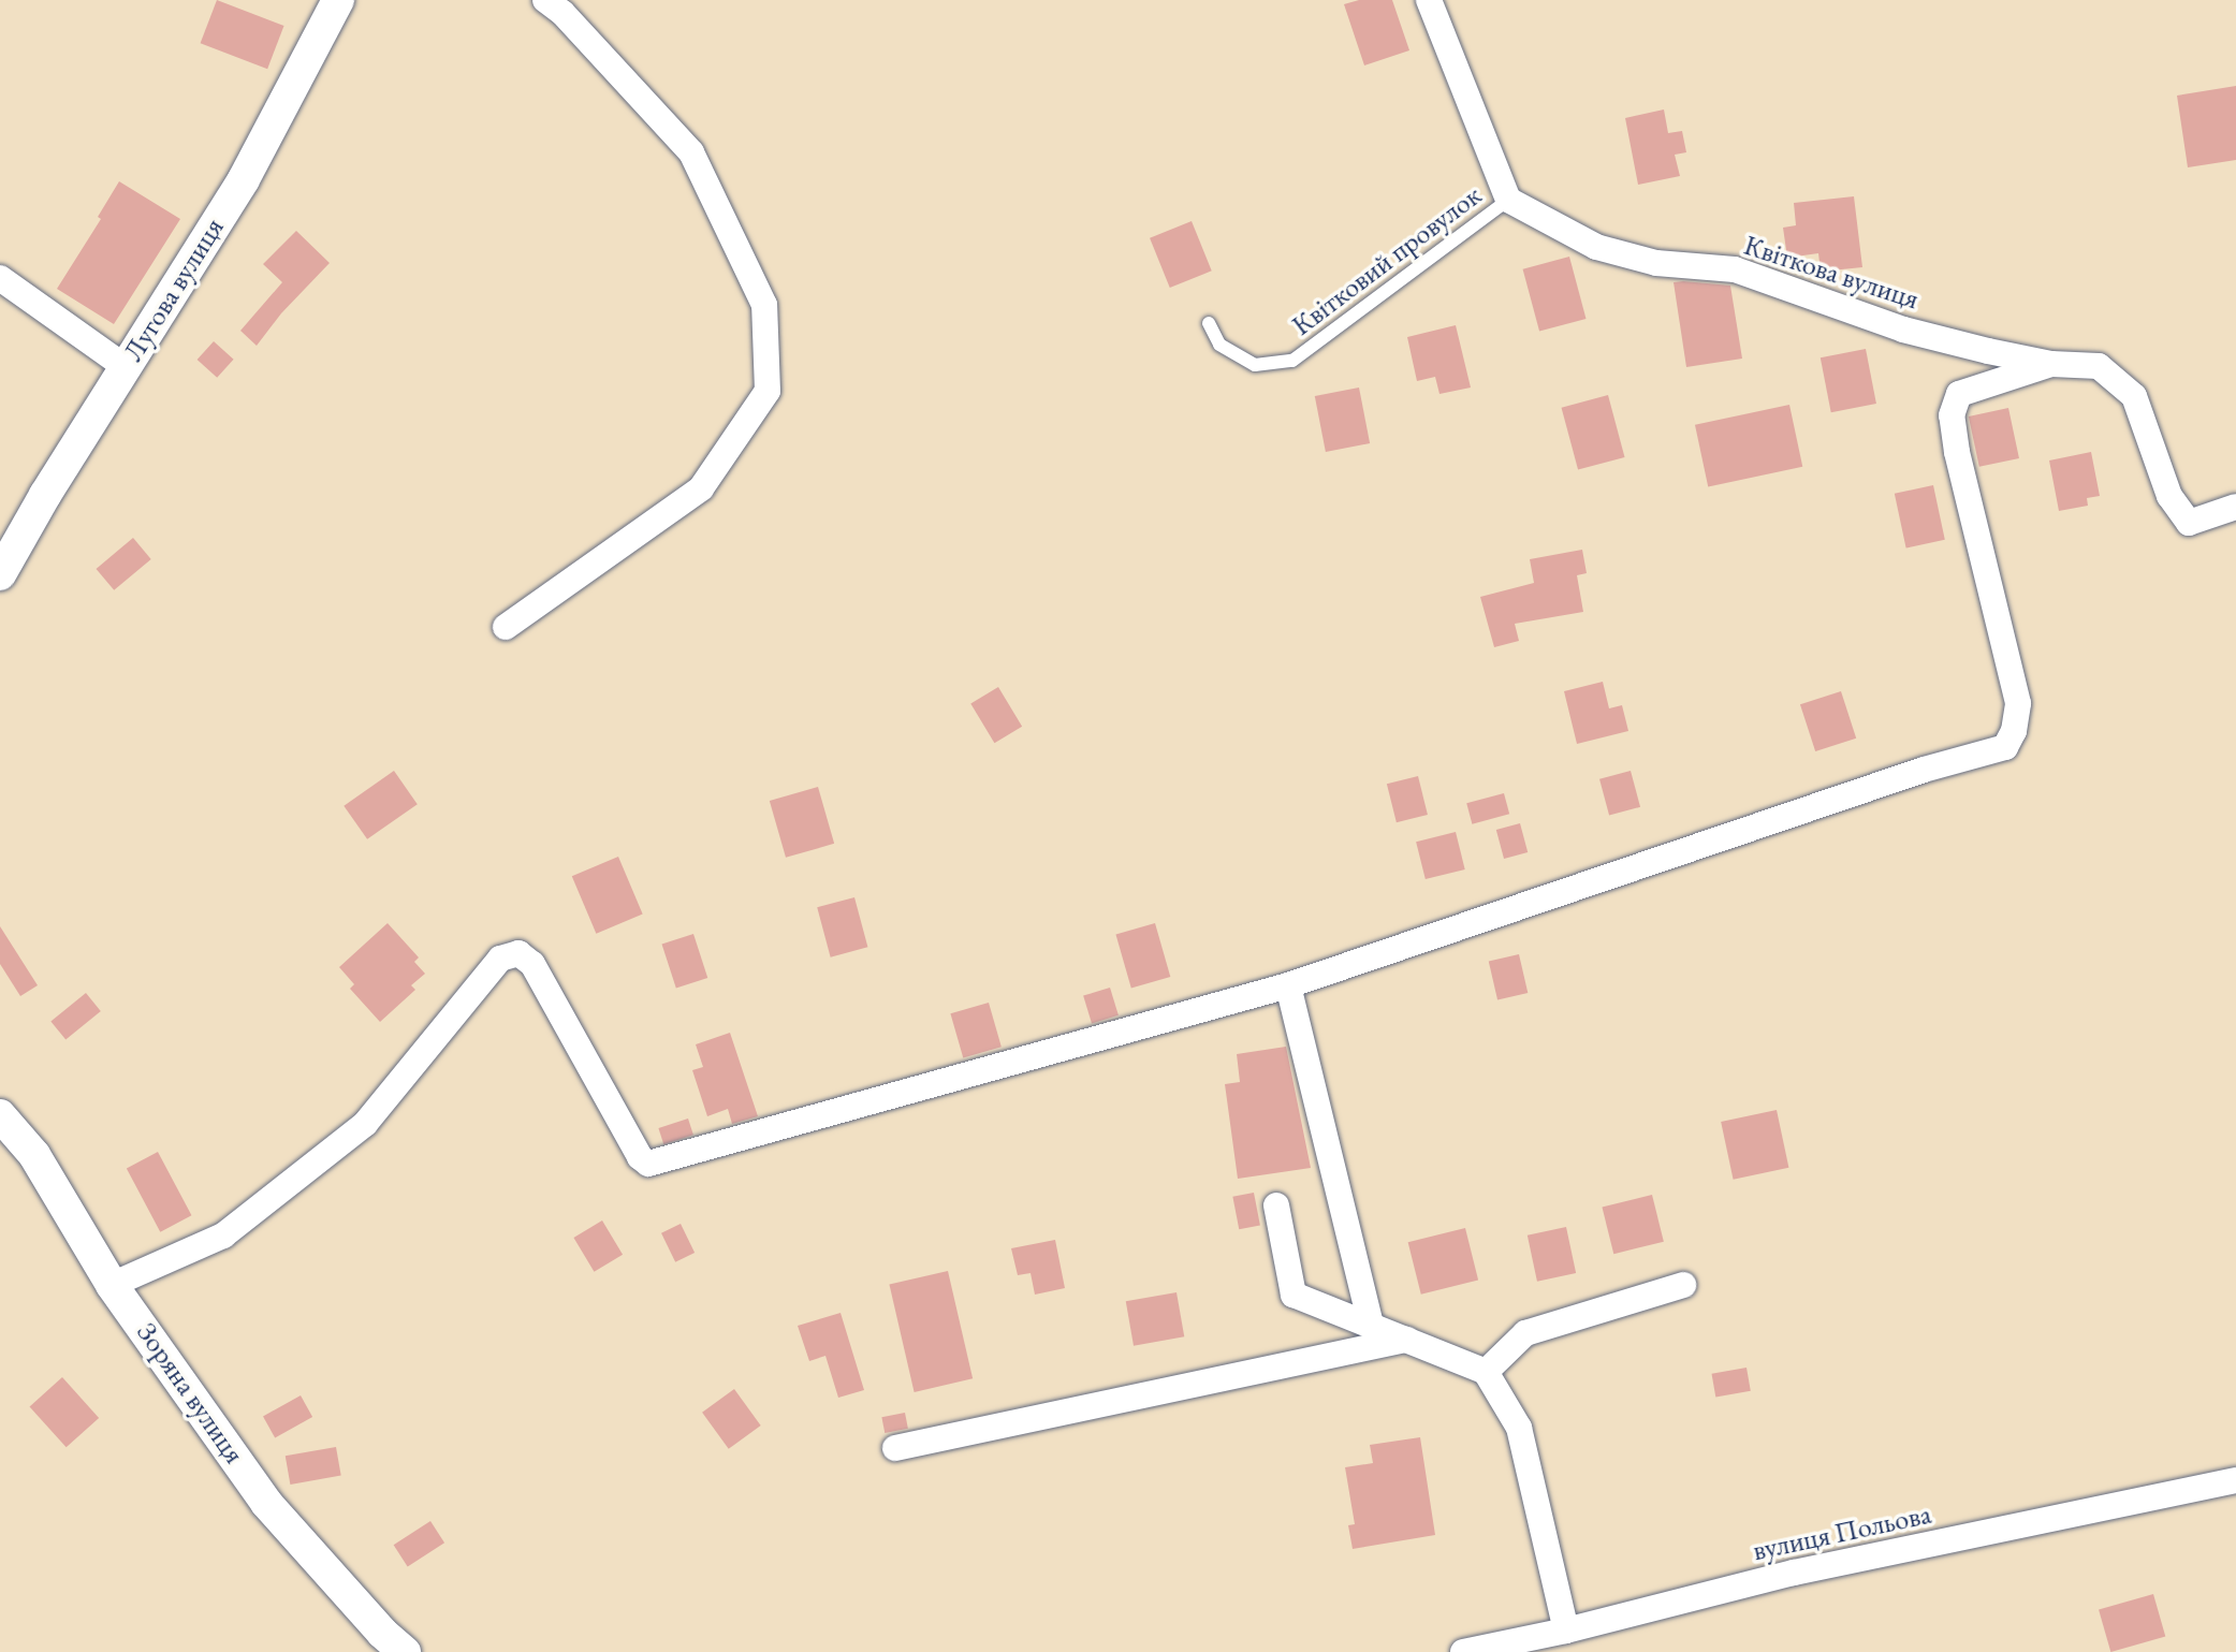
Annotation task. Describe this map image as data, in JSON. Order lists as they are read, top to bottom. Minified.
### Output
{"streets":{"street":["Квіткова вулиця","Лугова вулиця","Зоряна вулиця","вулиця Польова"],"lane":["Квітковий провулок"]},"crossings":[["Квітковий провулок","Квіткова вулиця"]]}
